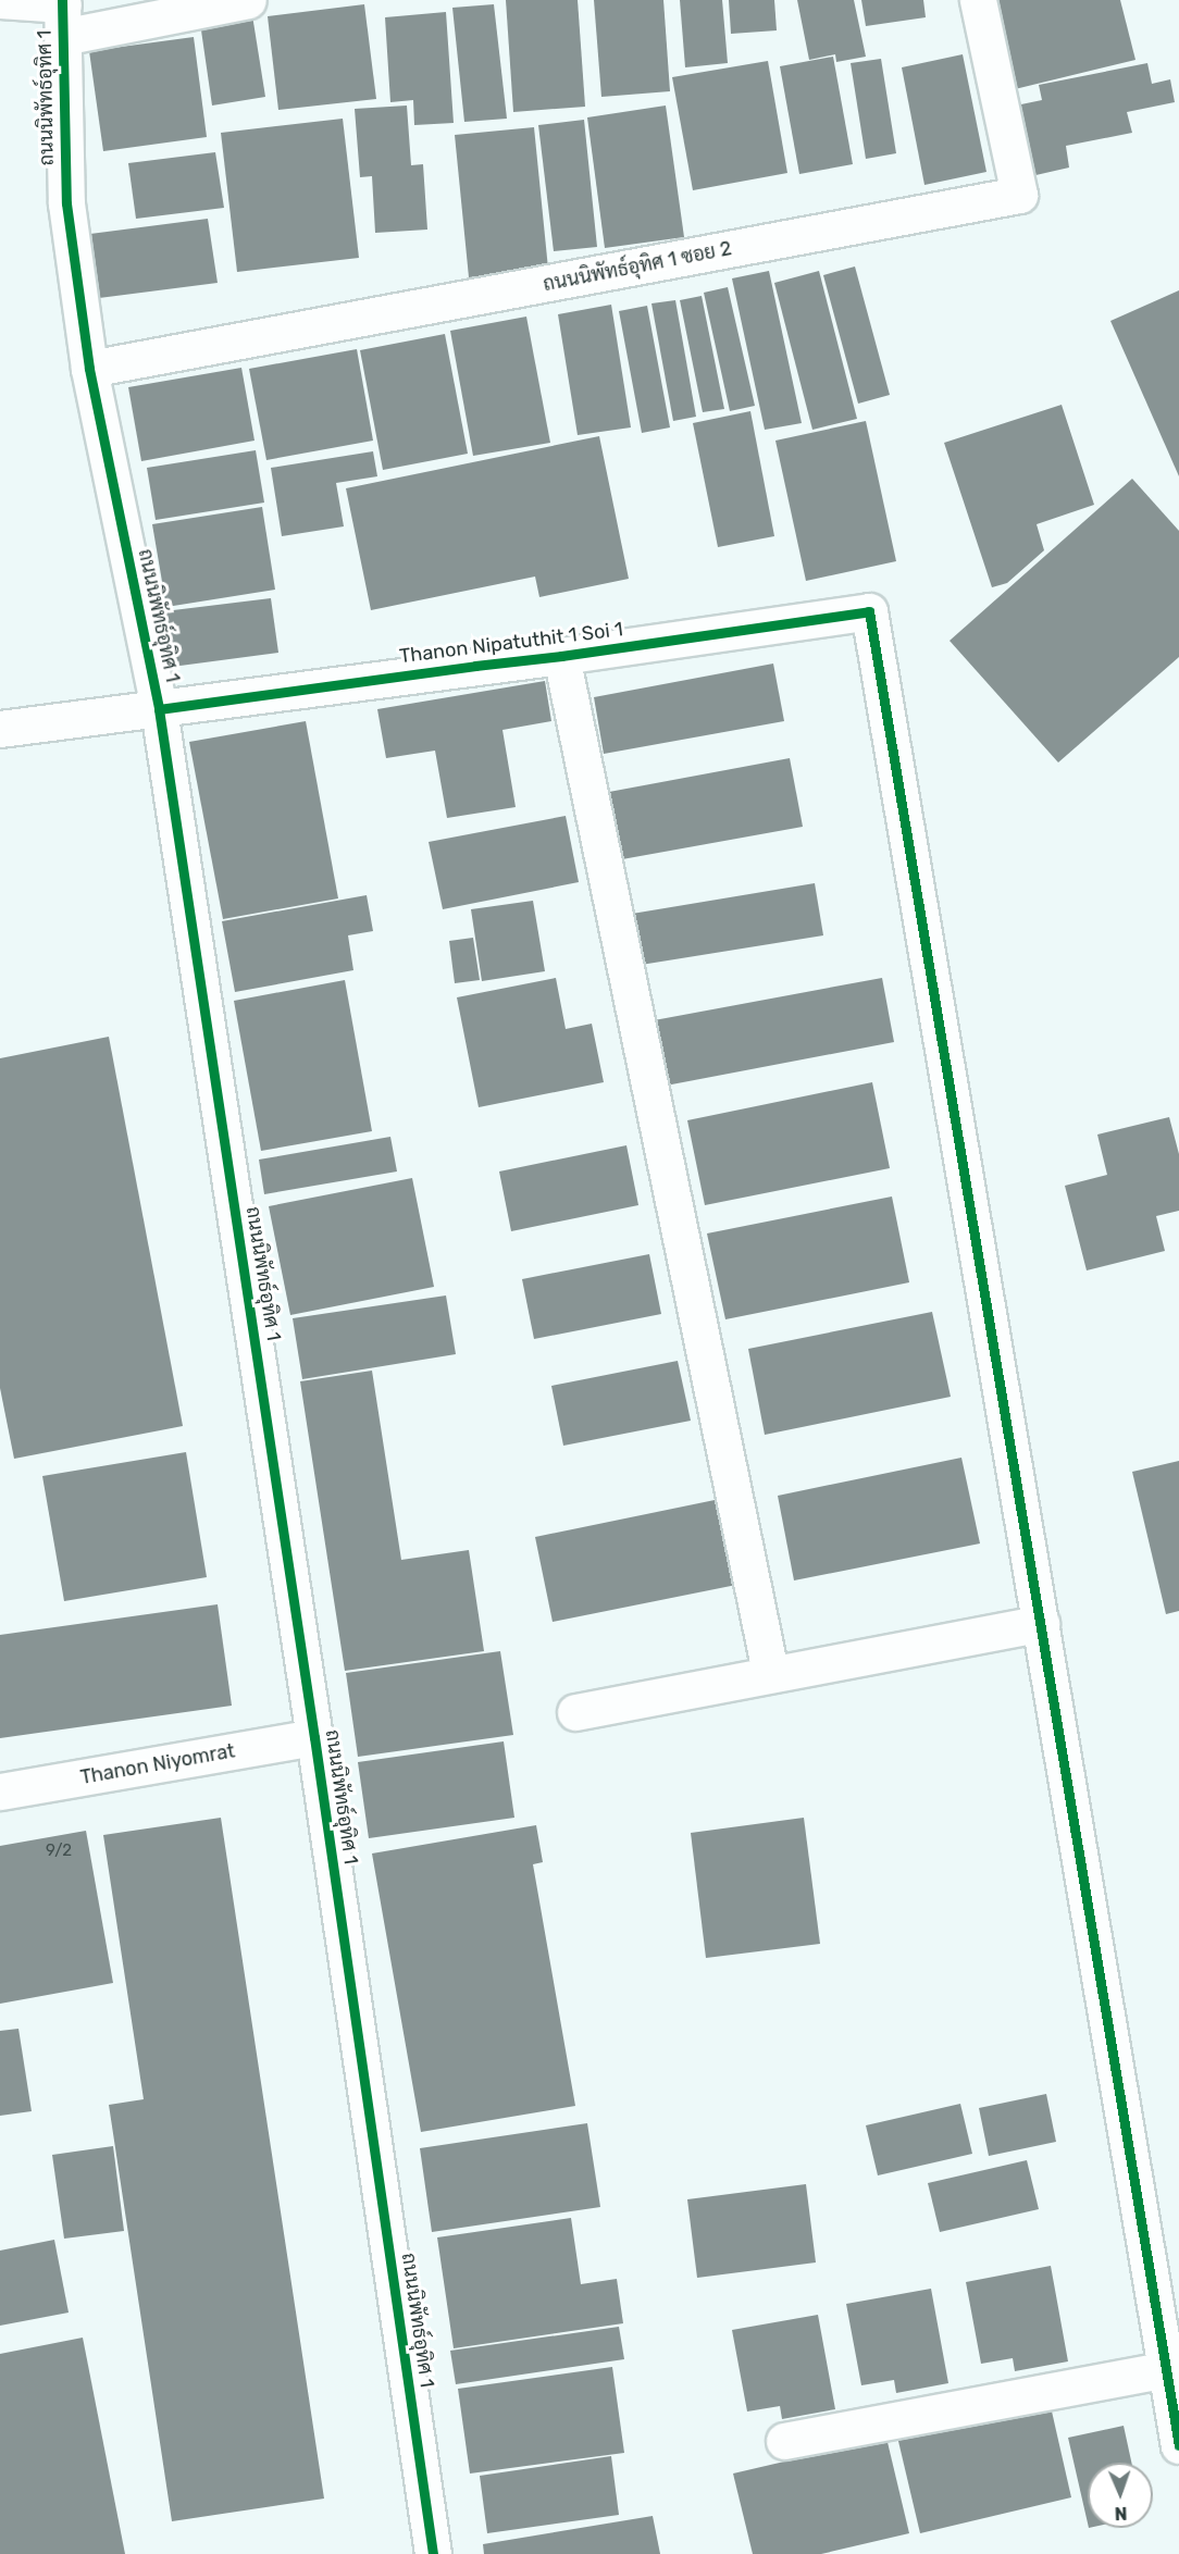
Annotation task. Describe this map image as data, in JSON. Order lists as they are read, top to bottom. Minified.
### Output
{"streets":{"street":["ถนนนิพัทธ์อุทิศ 1","ถนนนิพัทธ์อุทิศ 1 ซอย 2","Thanon Nipatuthit 1 Soi 1","Thanon Niyomrat"]},"crossings":[["ถนนนิพัทธ์อุทิศ 1","ถนนนิพัทธ์อุทิศ 1 ซอย 2"],["ถนนนิพัทธ์อุทิศ 1","Thanon Nipatuthit 1 Soi 1"],["ถนนนิพัทธ์อุทิศ 1","Thanon Niyomrat"]],"house_numbers":["9/2"],"north":"bottom"}
